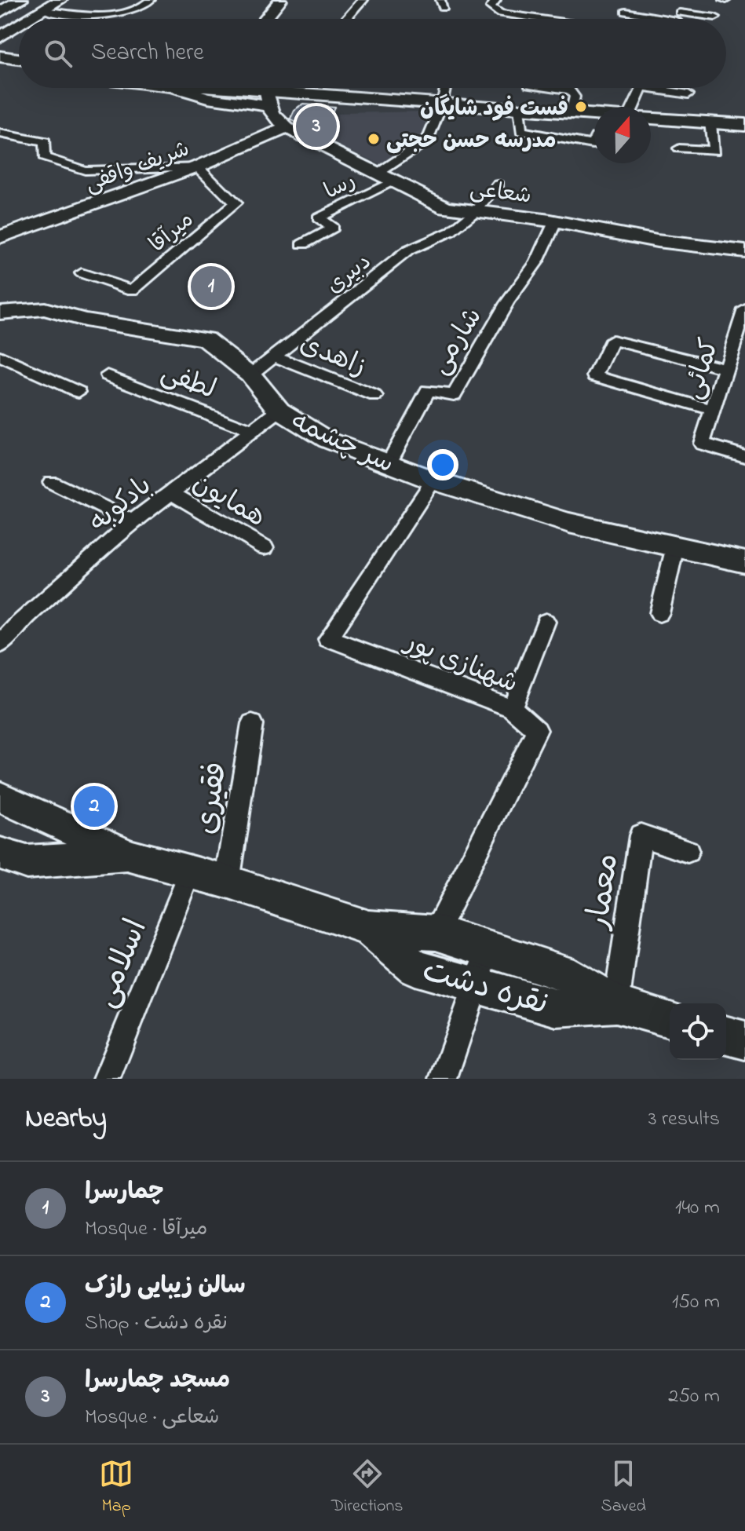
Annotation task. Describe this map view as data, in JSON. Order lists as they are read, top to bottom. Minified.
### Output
{"streets":{"street":["شریف واقفی","رسا","شعاعی","میرآقا","دبیری","شارمی","زاهدی","کمائی","لطفی","سر چشمه","همایون","بادکوبه","شهنازی پور","فقیری","معمار","اسلامی","نقره دشت"]},"crossings":[["شریف واقفی","شعاعی"],["شریف واقفی","میرآقا"],["رسا","شعاعی"],["شعاعی","دبیری"],["شعاعی","شارمی"],["دبیری","زاهدی"],["دبیری","سر چشمه"],["شارمی","سر چشمه"],["لطفی","بادکوبه"],["سر چشمه","بادکوبه"],["سر چشمه","شهنازی پور"],["همایون","بادکوبه"],["شهنازی پور","نقره دشت"],["فقیری","نقره دشت"],["معمار","نقره دشت"],["اسلامی","نقره دشت"]],"places":["فست فود شایگان","مدرسه حسن حجتی"],"north":"top","page":{"search":"Search here","pins":["3","1","2"],"heading":["Nearby","3 results"],"list":[{"mark":"1","name":"چمارسرا","note":"Mosque · میرآقا","value":"140 m"},{"mark":"2","name":"سالن زیبایی رازک","note":"Shop · نقره دشت","value":"150 m"},{"mark":"3","name":"مسجد چمارسرا","note":"Mosque · شعاعی","value":"250 m"}],"nav":["Map","Directions","Saved"]}}
